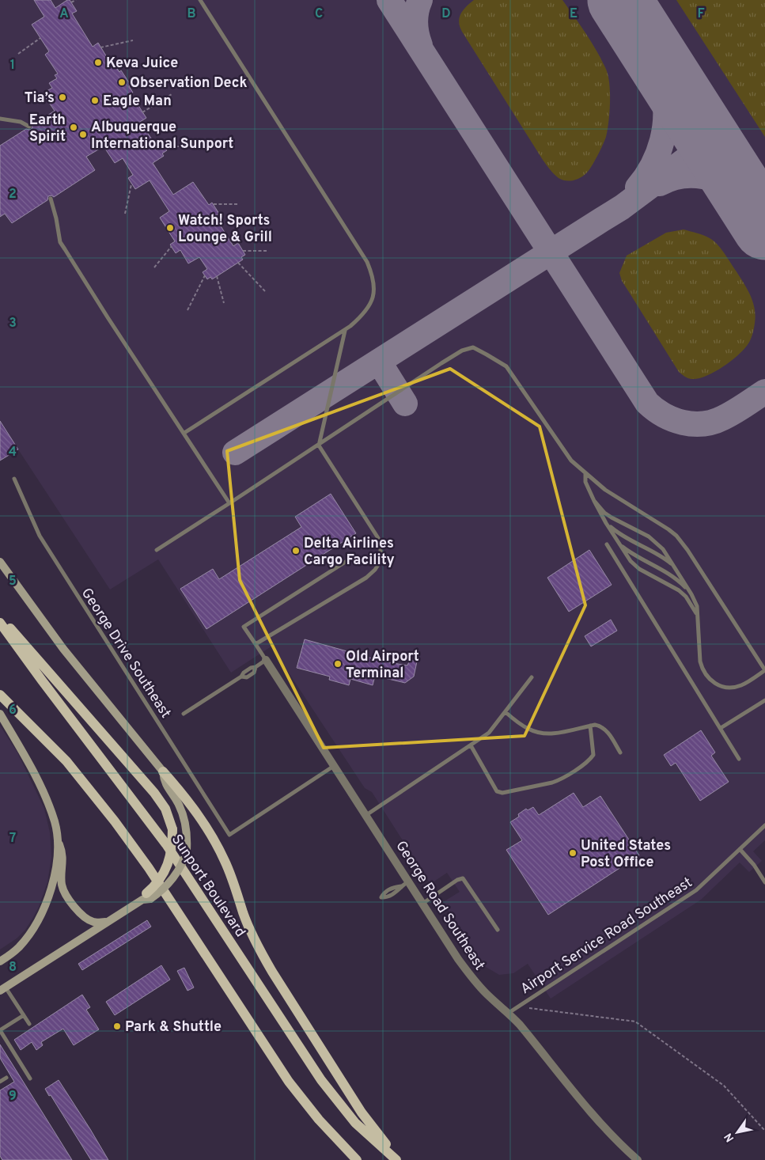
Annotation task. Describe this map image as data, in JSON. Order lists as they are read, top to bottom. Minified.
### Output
{"streets":{"main road":["Sunport Boulevard"],"street":["George Road Southeast"],"lane":["George Drive Southeast","Airport Service Road Southeast"]},"crossings":[["George Drive Southeast","George Road Southeast"],["George Road Southeast","Airport Service Road Southeast"]],"places":["Keva Juice","Observation Deck","Tia’s","Eagle Man","Earth Spirit","Albuquerque International Sunport","Watch! Sports Lounge & Grill","Delta Airlines Cargo Facility","Old Airport Terminal","United States Post Office","Park & Shuttle"],"north":"bottom left","grid":{"columns":["A","B","C","D","E","F"],"rows":["1","2","3","4","5","6","7","8","9"]}}
